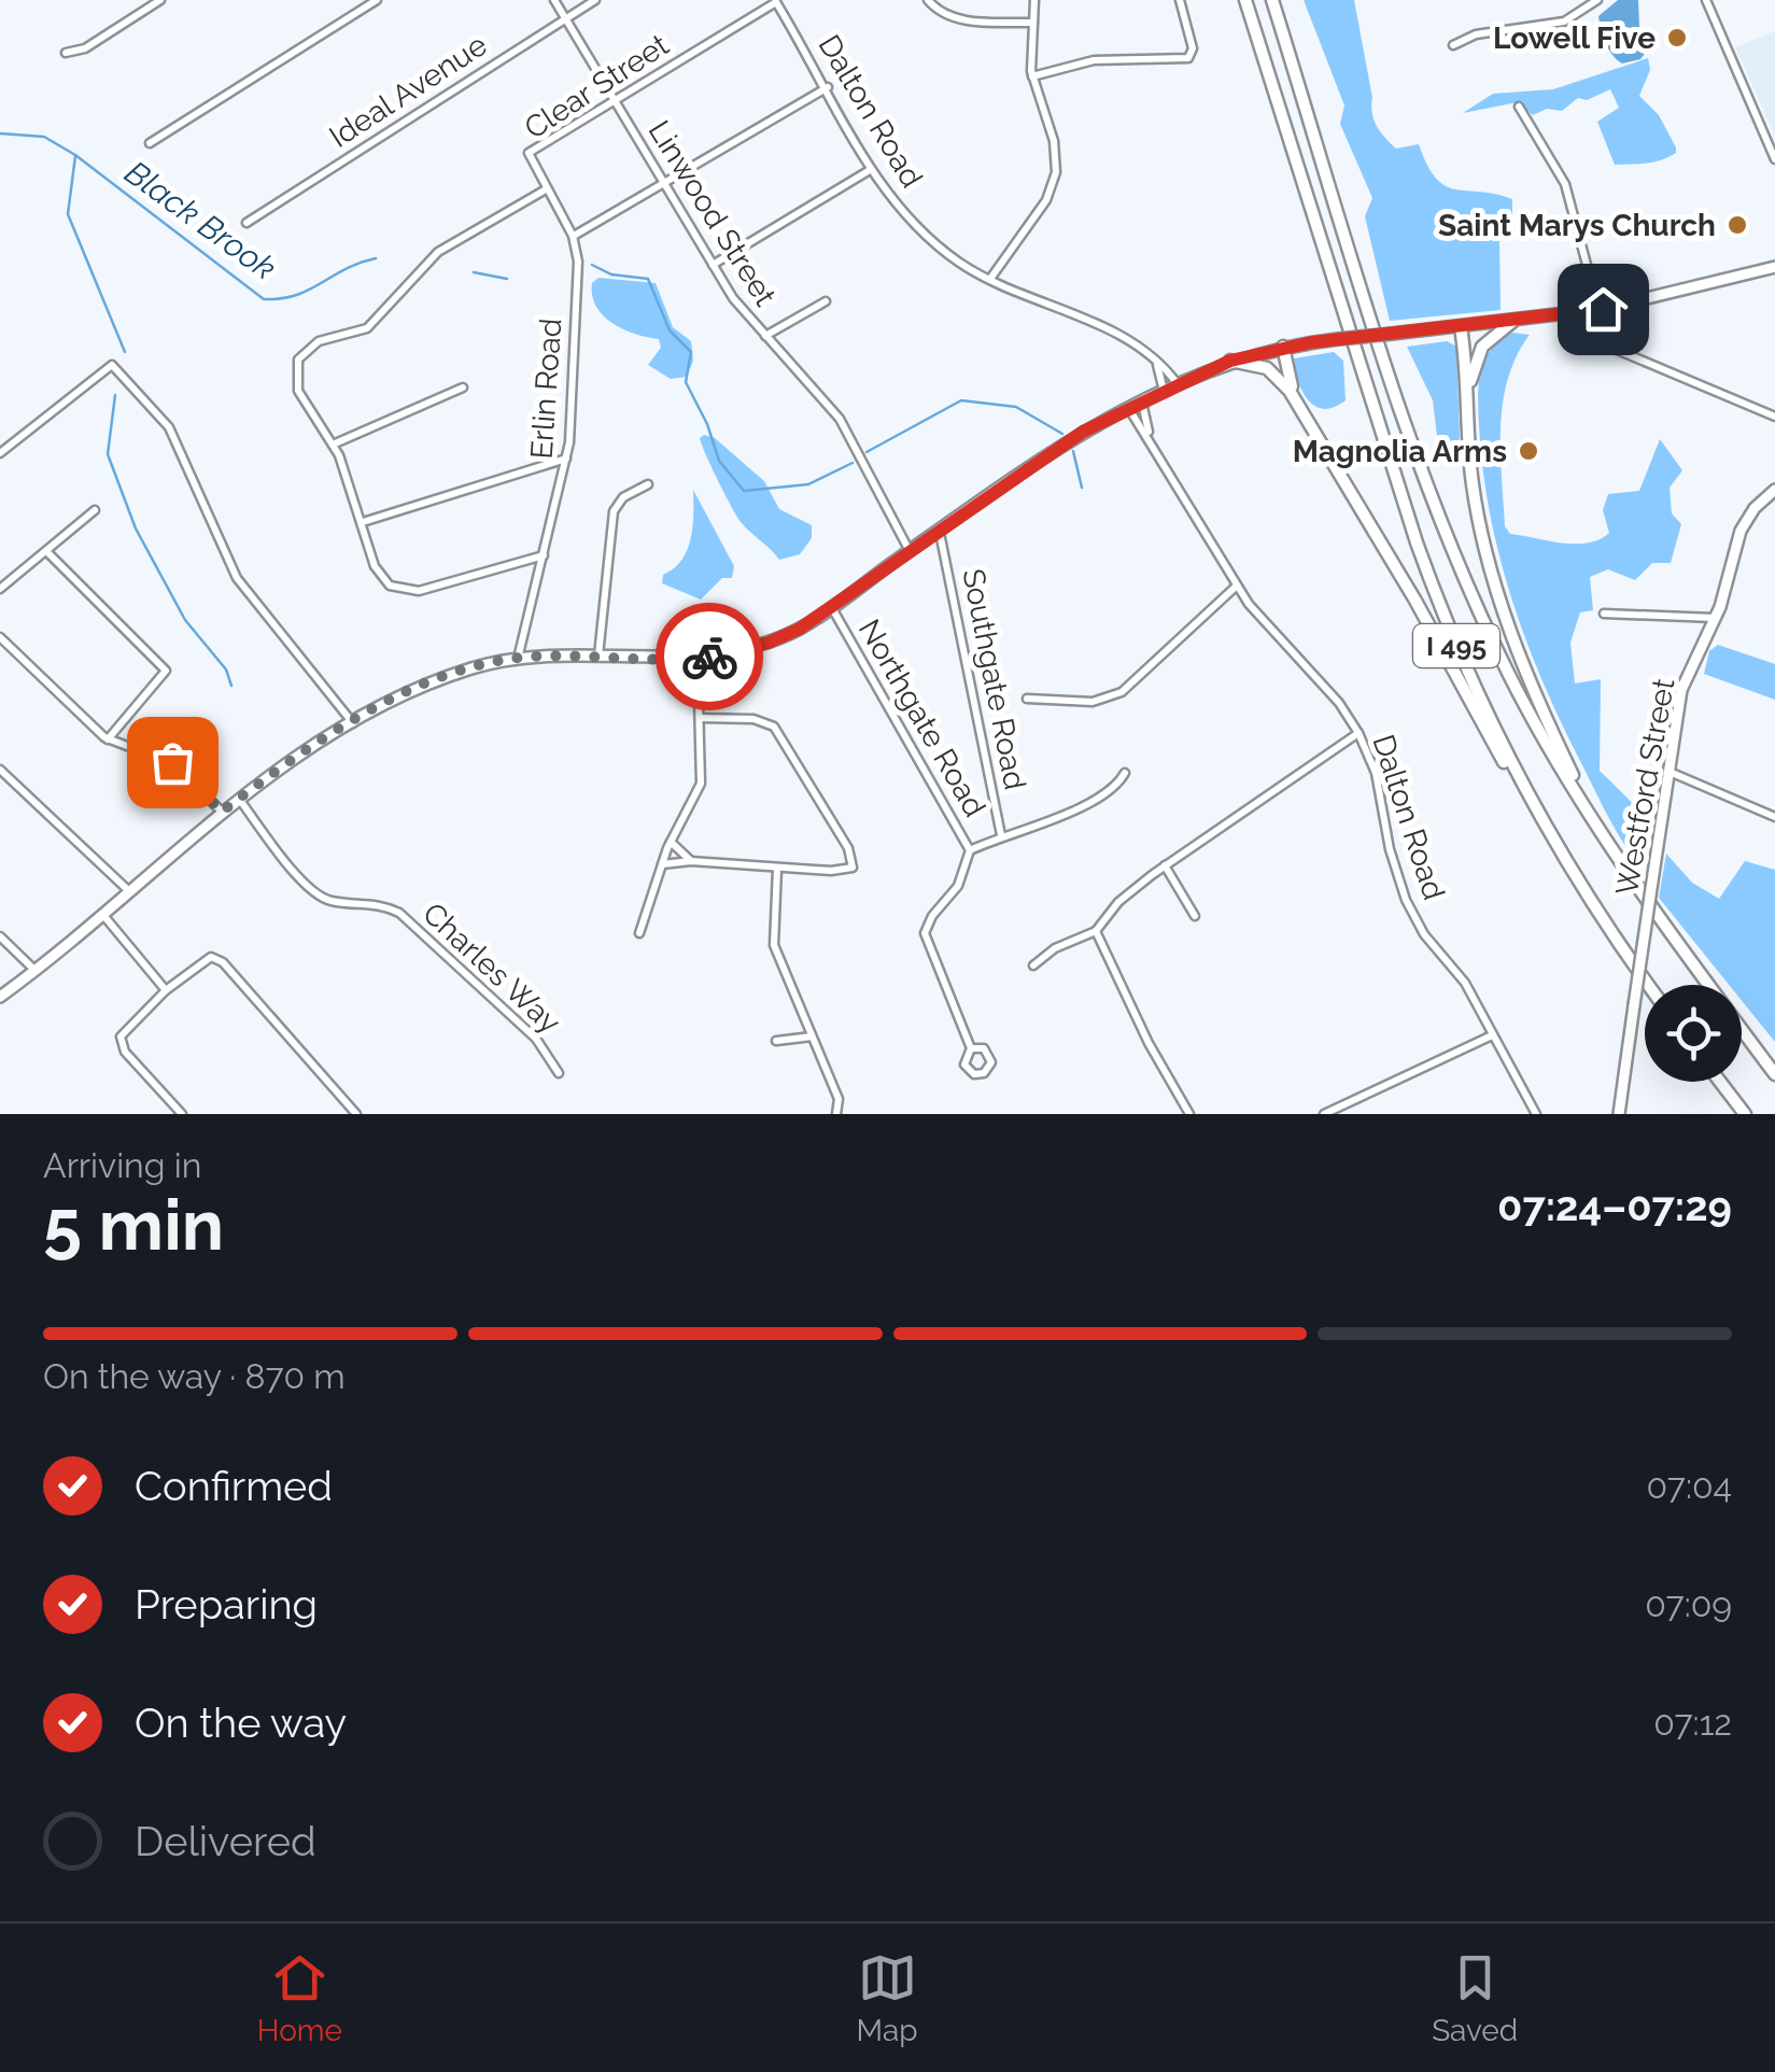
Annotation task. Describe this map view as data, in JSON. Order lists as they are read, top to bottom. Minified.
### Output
{"streets":{"highway":["I 495"],"main road":["Westford Street"],"street":["Clear Street","Ideal Avenue","Dalton Road","Linwood Street","Erlin Road","Southgate Road","Northgate Road","Charles Way"]},"crossings":[["Clear Street","Dalton Road"],["Clear Street","Linwood Street"],["Clear Street","Erlin Road"],["Ideal Avenue","Linwood Street"]],"water":["Black Brook"],"places":["Lowell Five","Saint Marys Church","Magnolia Arms"],"page":{"heading":["5 min","Arriving in","07:24–07:29"],"bar":"On the way · 870 m","list":[["Confirmed","07:04"],["Preparing","07:09"],["On the way","07:12"],"Delivered"],"tabs":["Home","Map","Saved"]}}
